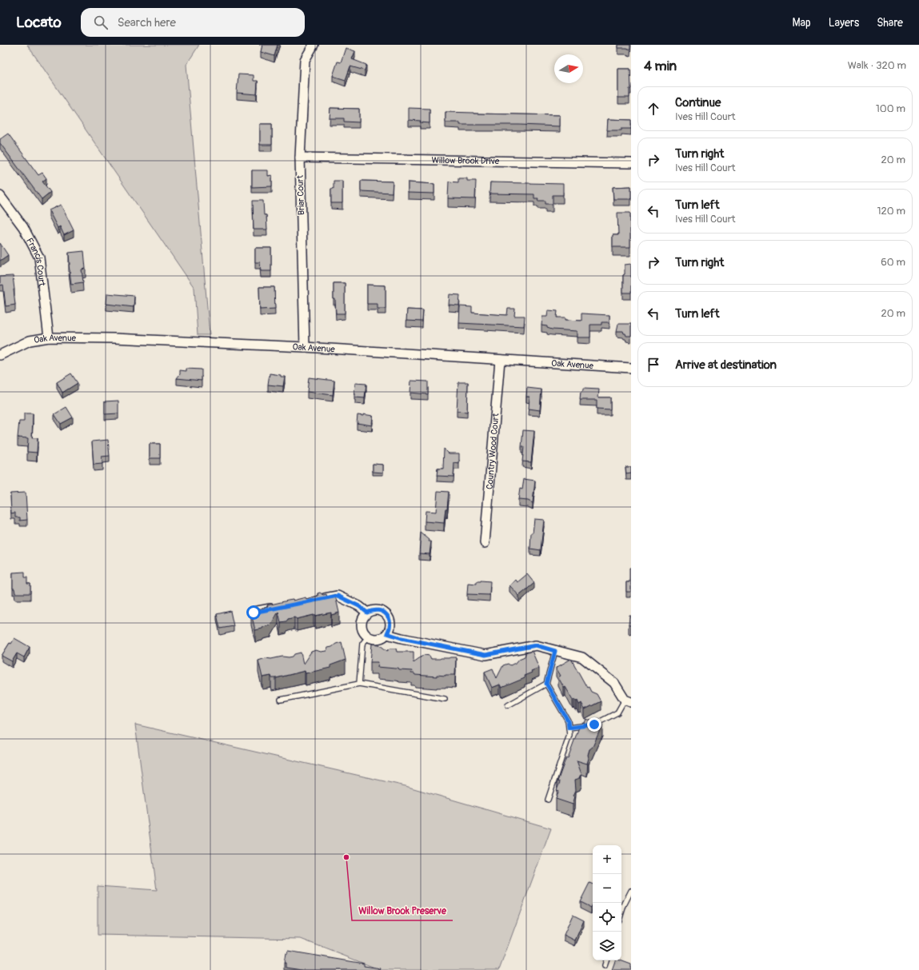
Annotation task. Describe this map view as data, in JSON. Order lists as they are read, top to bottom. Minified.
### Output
{"streets":{"street":["Willow Brook Drive","Briar Court","Francis Court","Oak Avenue","Country Wood Court"]},"crossings":[["Willow Brook Drive","Briar Court"],["Briar Court","Oak Avenue"],["Francis Court","Oak Avenue"],["Oak Avenue","Country Wood Court"]],"places":["Willow Brook Preserve"],"north":"right","page":{"header":"Locato","search":"Search here","nav":["Map","Layers","Share"],"heading":["4 min","Walk · 320 m"],"list":[["Continue","Ives Hill Court","100 m"],["Turn right","Ives Hill Court","20 m"],["Turn left","Ives Hill Court","120 m"],["Turn right","60 m"],["Turn left","20 m"],"Arrive at destination"],"map_buttons":["+","−"]}}
